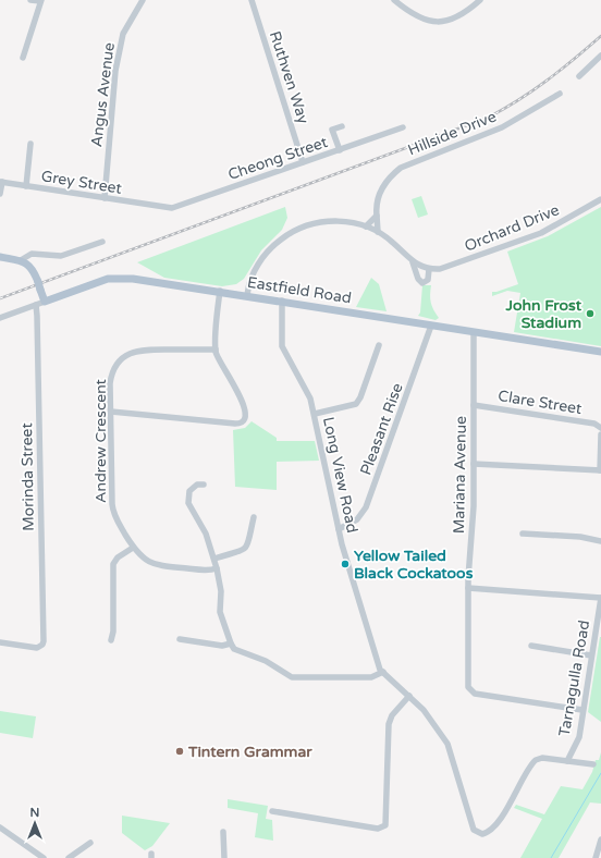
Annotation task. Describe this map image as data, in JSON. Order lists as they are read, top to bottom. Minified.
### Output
{"streets":{"main road":["Eastfield Road"],"street":["Ruthven Way","Angus Avenue","Hillside Drive","Cheong Street","Grey Street","Orchard Drive","Clare Street","Pleasant Rise","Andrew Crescent","Long View Road","Mariana Avenue","Morinda Street","Tarnagulla Road"]},"crossings":[["Ruthven Way","Cheong Street"],["Angus Avenue","Grey Street"],["Cheong Street","Grey Street"],["Eastfield Road","Pleasant Rise"],["Eastfield Road","Long View Road"],["Eastfield Road","Mariana Avenue"],["Clare Street","Mariana Avenue"],["Pleasant Rise","Long View Road"],["Long View Road","Tarnagulla Road"],["Mariana Avenue","Tarnagulla Road"]],"places":["John Frost Stadium","Yellow Tailed Black Cockatoos","Tintern Grammar"],"north":"top"}
